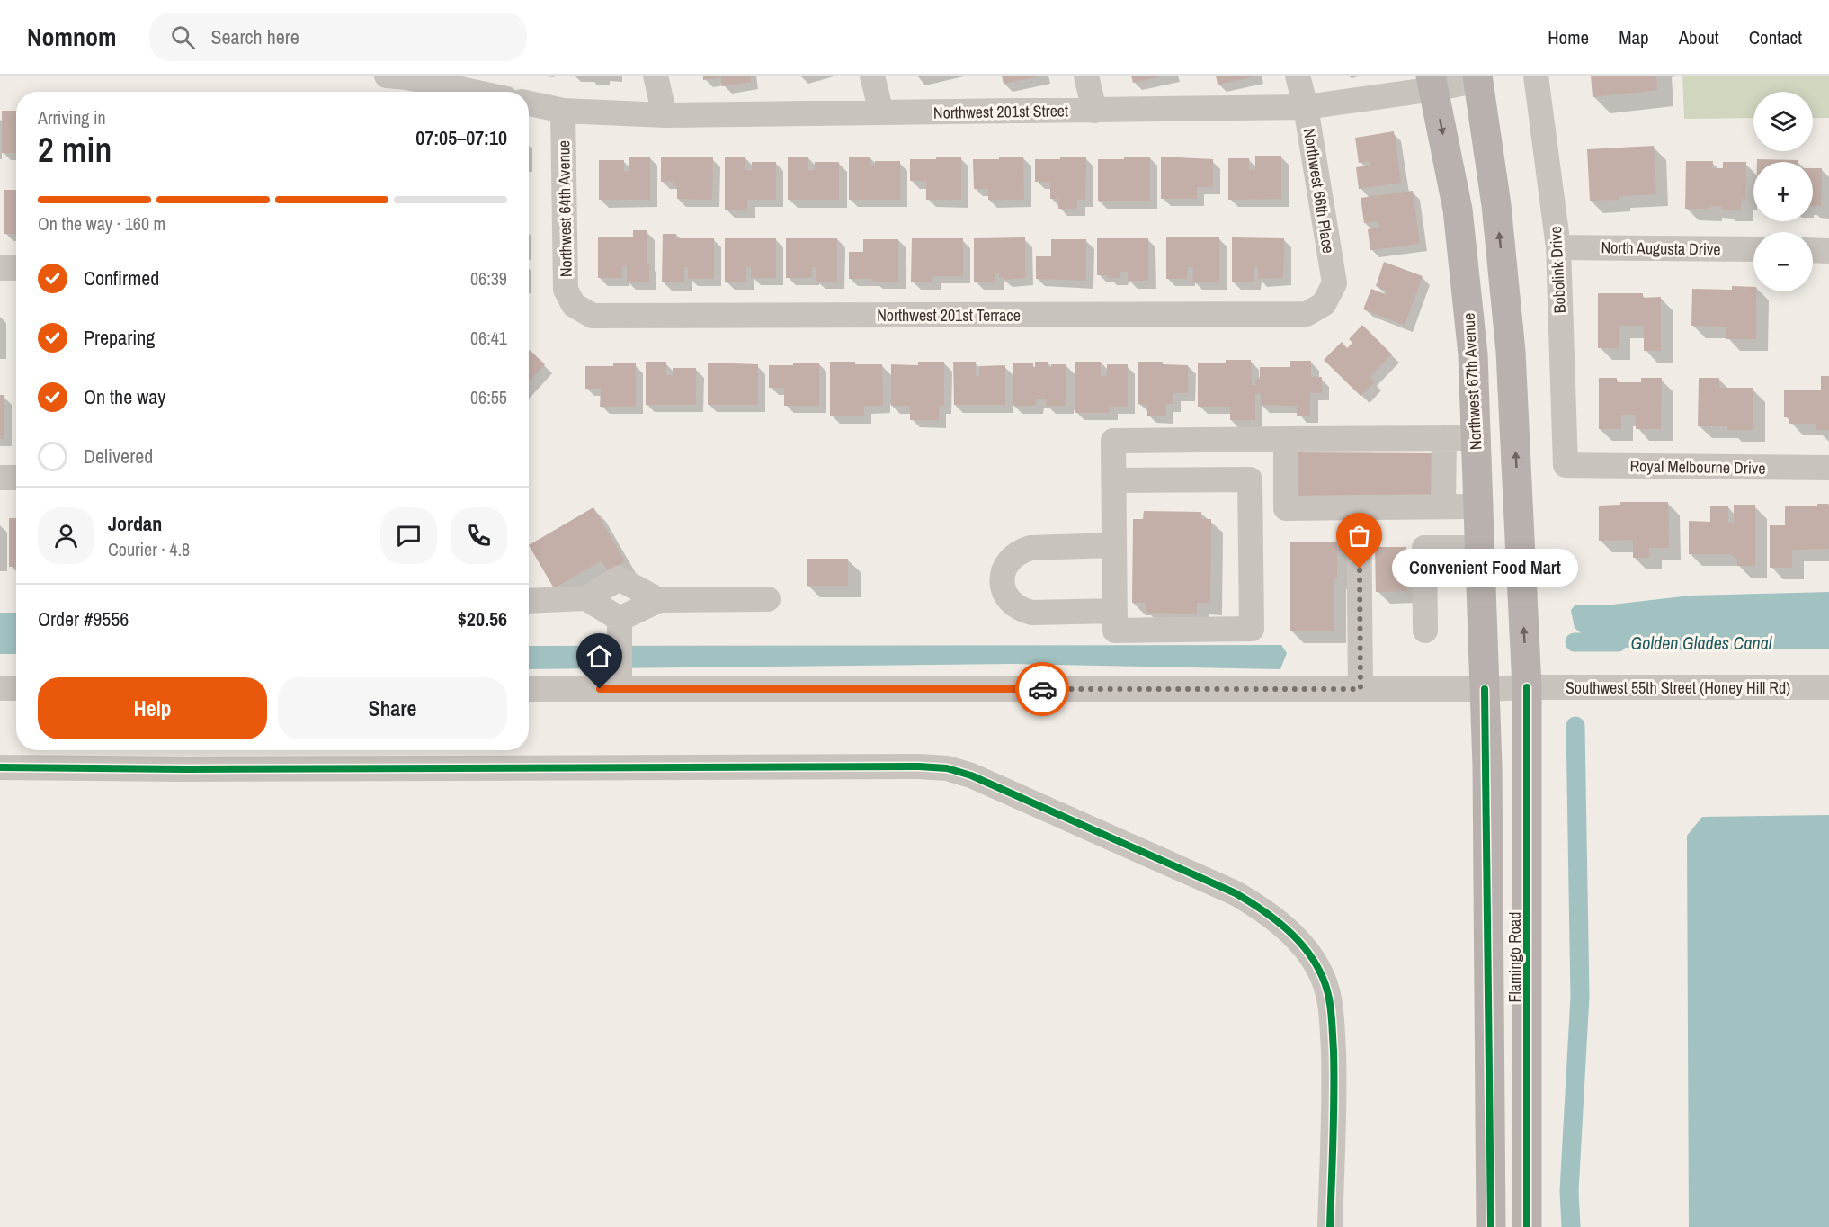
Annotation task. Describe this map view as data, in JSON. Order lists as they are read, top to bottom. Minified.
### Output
{"streets":{"main road":["Northwest 67th Avenue","Flamingo Road"],"street":["Northwest 201st Street","Northwest 66th Place","Northwest 64th Avenue","North Augusta Drive","Bobolink Drive","Northwest 201st Terrace","Royal Melbourne Drive","Southwest 55th Street (Honey Hill Rd)"]},"crossings":[["Northwest 201st Street","Northwest 66th Place"],["Northwest 201st Street","Northwest 64th Avenue"],["Northwest 201st Street","Northwest 67th Avenue"],["Northwest 66th Place","Northwest 201st Terrace"],["Northwest 64th Avenue","Northwest 201st Terrace"],["North Augusta Drive","Bobolink Drive"],["Bobolink Drive","Royal Melbourne Drive"],["Northwest 67th Avenue","Southwest 55th Street (Honey Hill Rd)"],["Northwest 67th Avenue","Flamingo Road"],["Southwest 55th Street (Honey Hill Rd)","Flamingo Road"]],"water":["Golden Glades Canal"],"places":["Convenient Food Mart"],"page":{"header":"Nomnom","search":"Search here","nav":["Home","Map","About","Contact"],"map_buttons":["+","−"],"heading":["2 min","Arriving in","07:05–07:10"],"panel":["Jordan","Courier · 4.8","Order #9556","$20.56"],"bar":"On the way · 160 m","list":[["Confirmed","06:39"],["Preparing","06:41"],["On the way","06:55"],"Delivered"],"bubble":"Convenient Food Mart","buttons":["Help","Share"]}}
